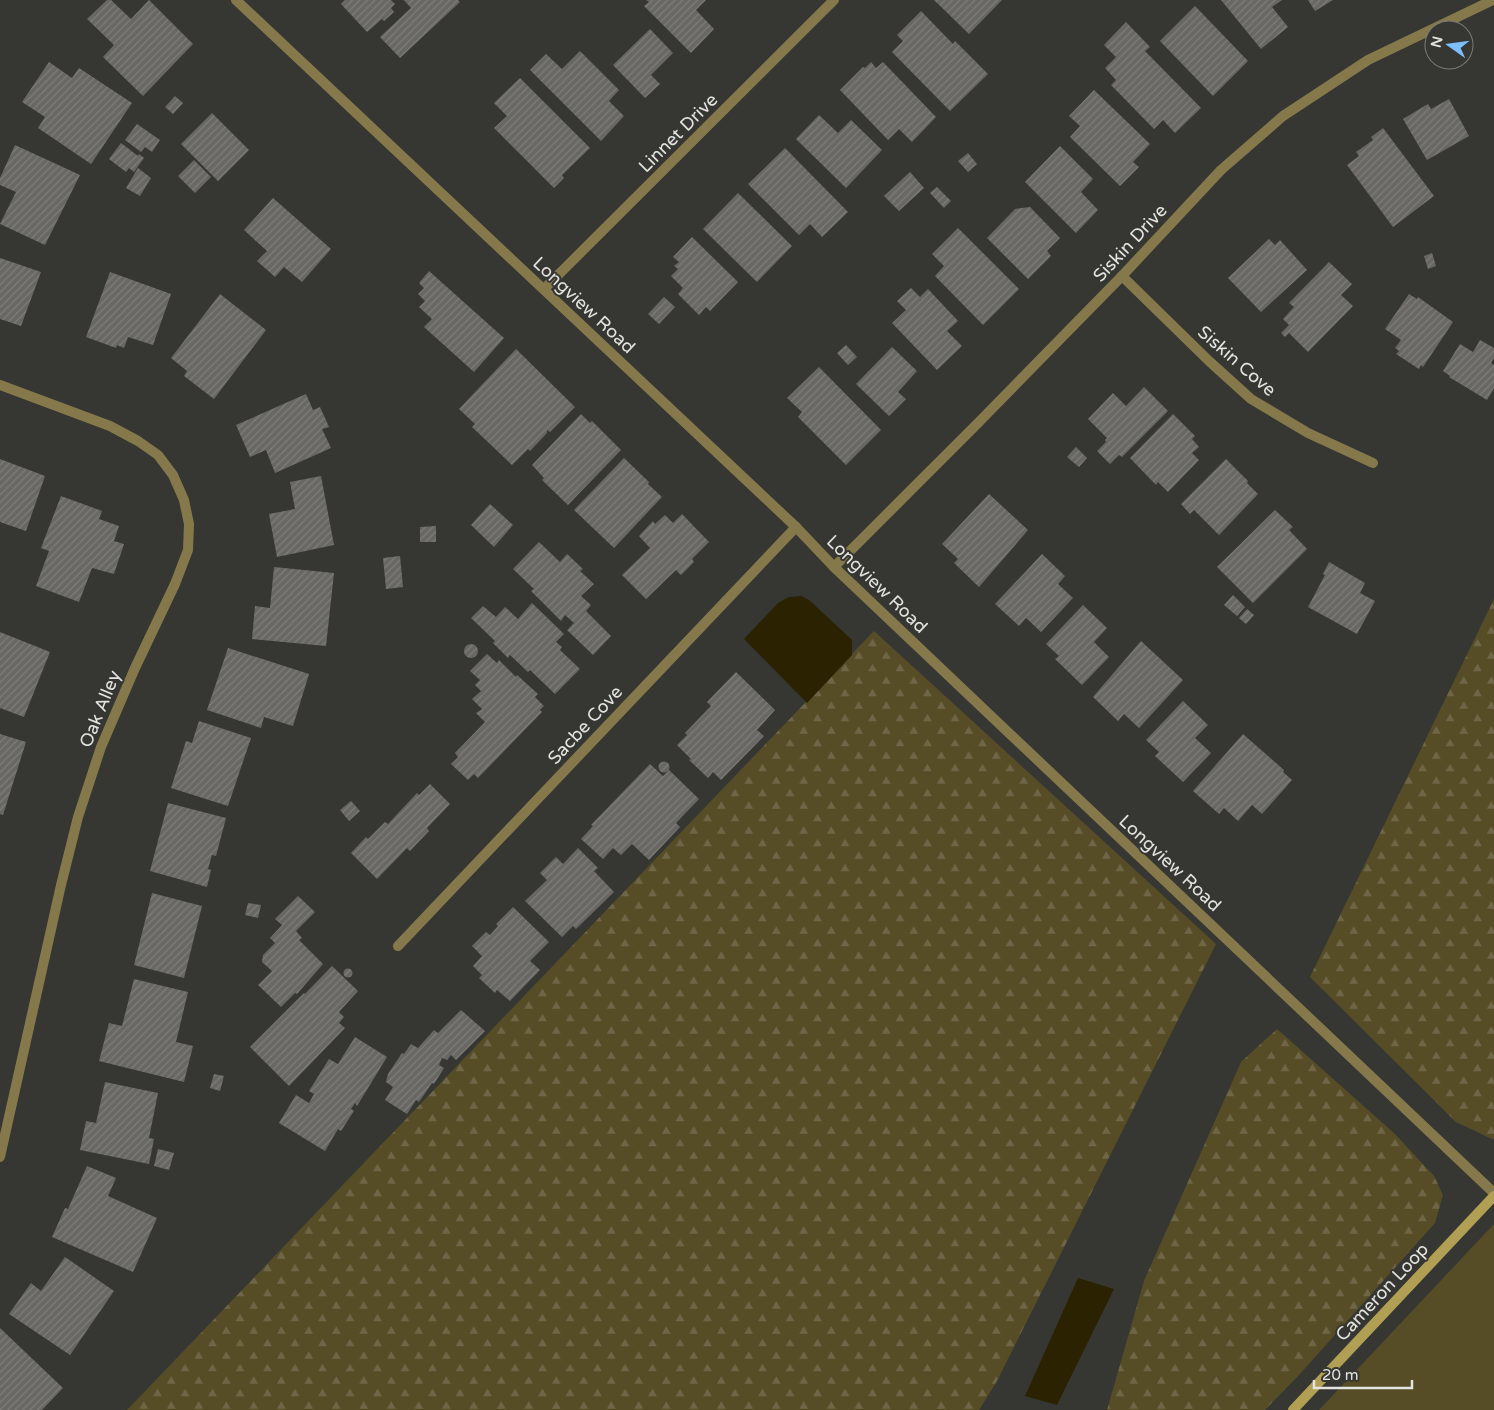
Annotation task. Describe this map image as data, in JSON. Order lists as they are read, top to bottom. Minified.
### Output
{"streets":{"street":["Linnet Drive","Siskin Drive","Longview Road","Siskin Cove","Oak Alley","Sacbe Cove","Cameron Loop"]},"crossings":[["Linnet Drive","Longview Road"],["Siskin Drive","Longview Road"],["Siskin Drive","Siskin Cove"],["Longview Road","Sacbe Cove"],["Longview Road","Cameron Loop"]],"scale_bar":"20 m","north":"left"}
